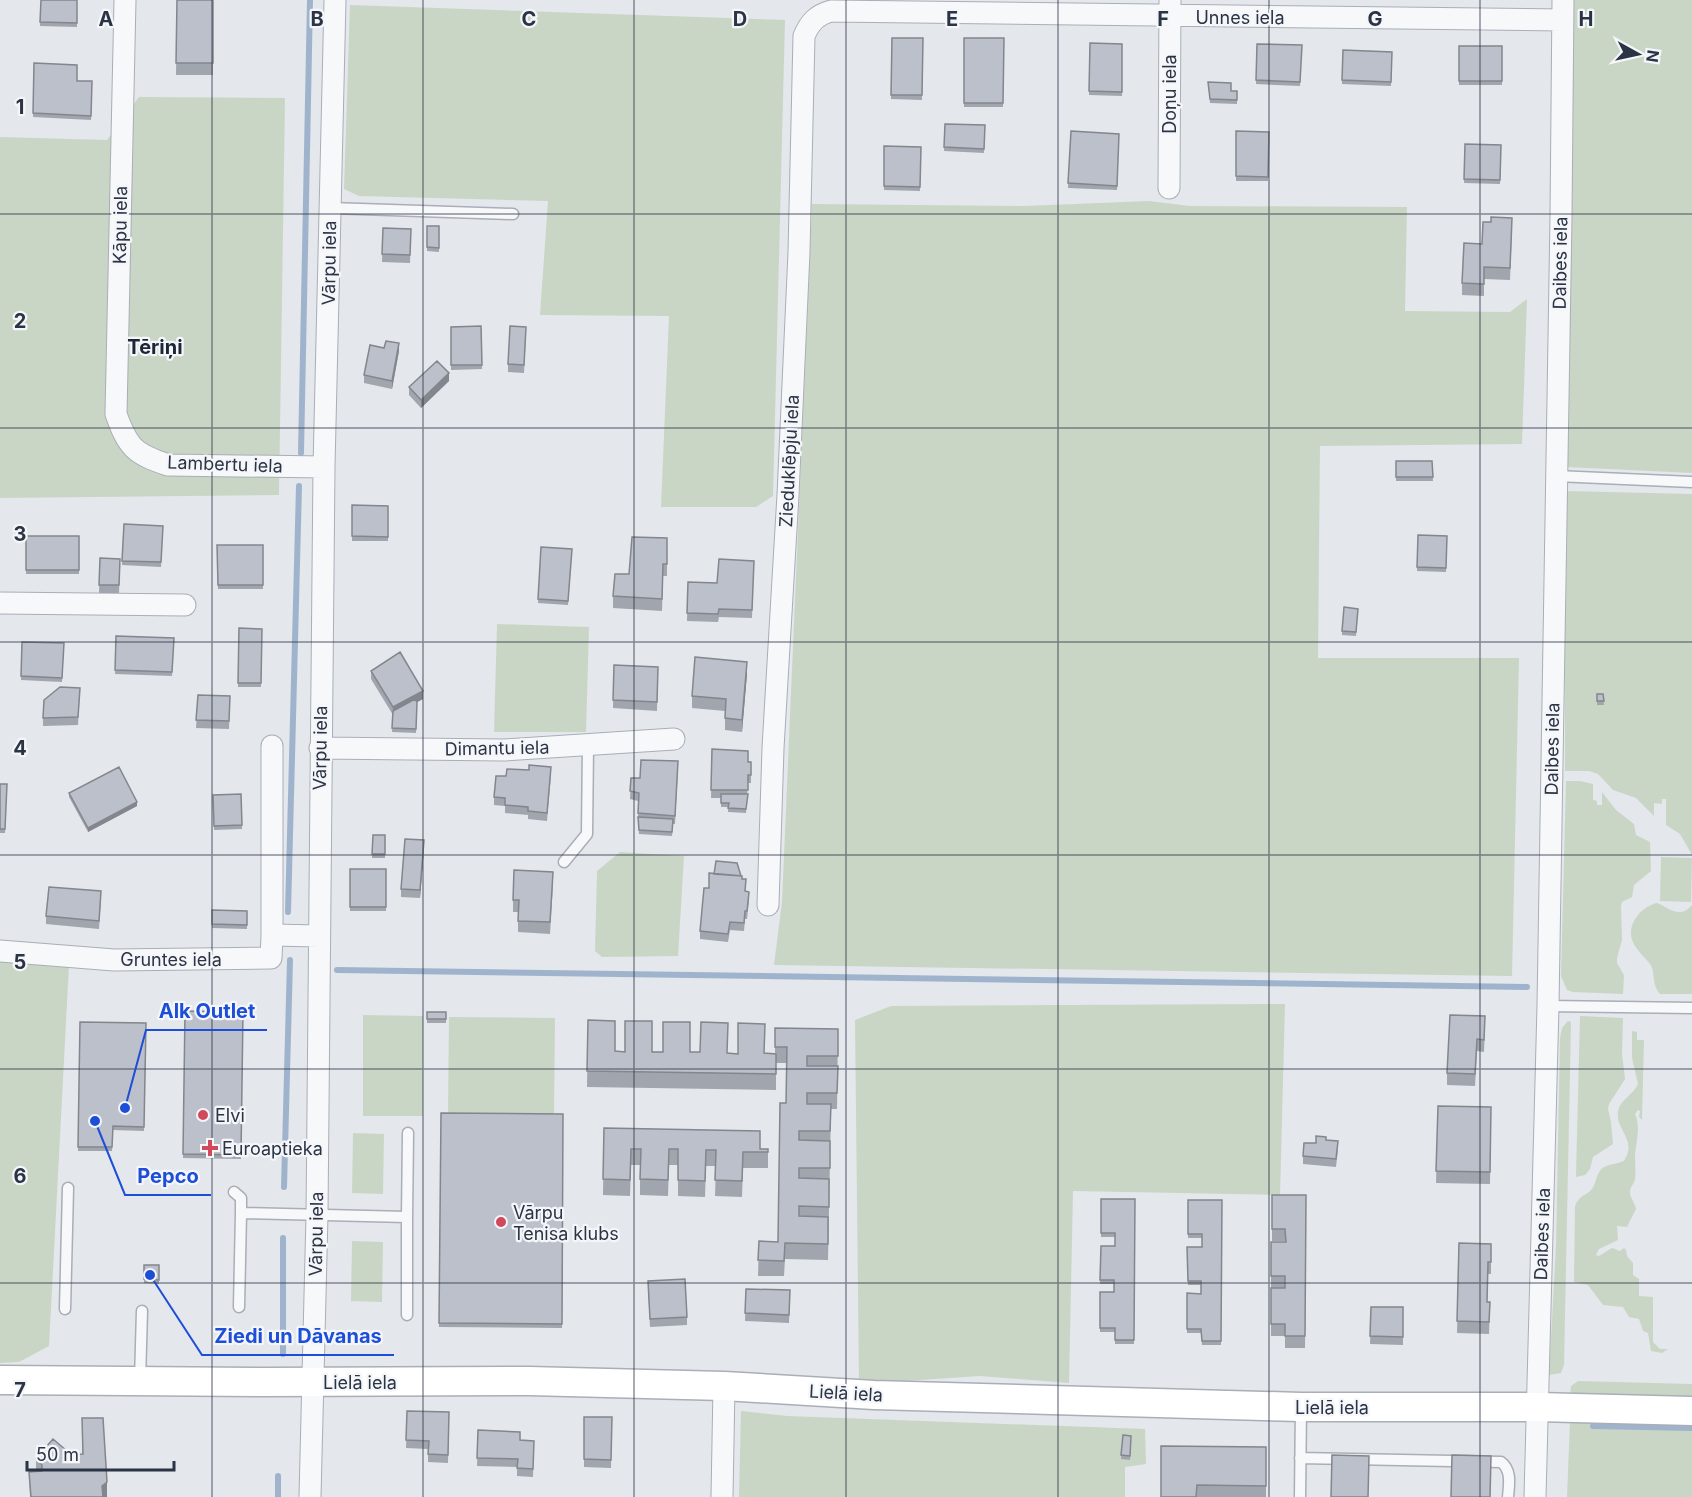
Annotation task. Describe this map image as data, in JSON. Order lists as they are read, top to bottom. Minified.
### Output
{"streets":{"street":["Unnes iela","Doņu iela","Kāpu iela","Vārpu iela","Daibes iela","Zieduklēpju iela","Lambertu iela","Dimantu iela","Gruntes iela","Lielā iela"]},"crossings":[["Unnes iela","Doņu iela"],["Unnes iela","Daibes iela"],["Unnes iela","Zieduklēpju iela"],["Kāpu iela","Lambertu iela"],["Vārpu iela","Lambertu iela"],["Vārpu iela","Dimantu iela"],["Vārpu iela","Lielā iela"],["Daibes iela","Lielā iela"]],"districts":["Tēriņi"],"places":{"other":["Alk Outlet","Elvi","Pepco","Vārpu Tenisa klubs","Ziedi un Dāvanas"],"health":["Euroaptieka"]},"scale_bar":"50 m","north":"right","grid":{"columns":["A","B","C","D","E","F","G","H"],"rows":["1","2","3","4","5","6","7"]}}
